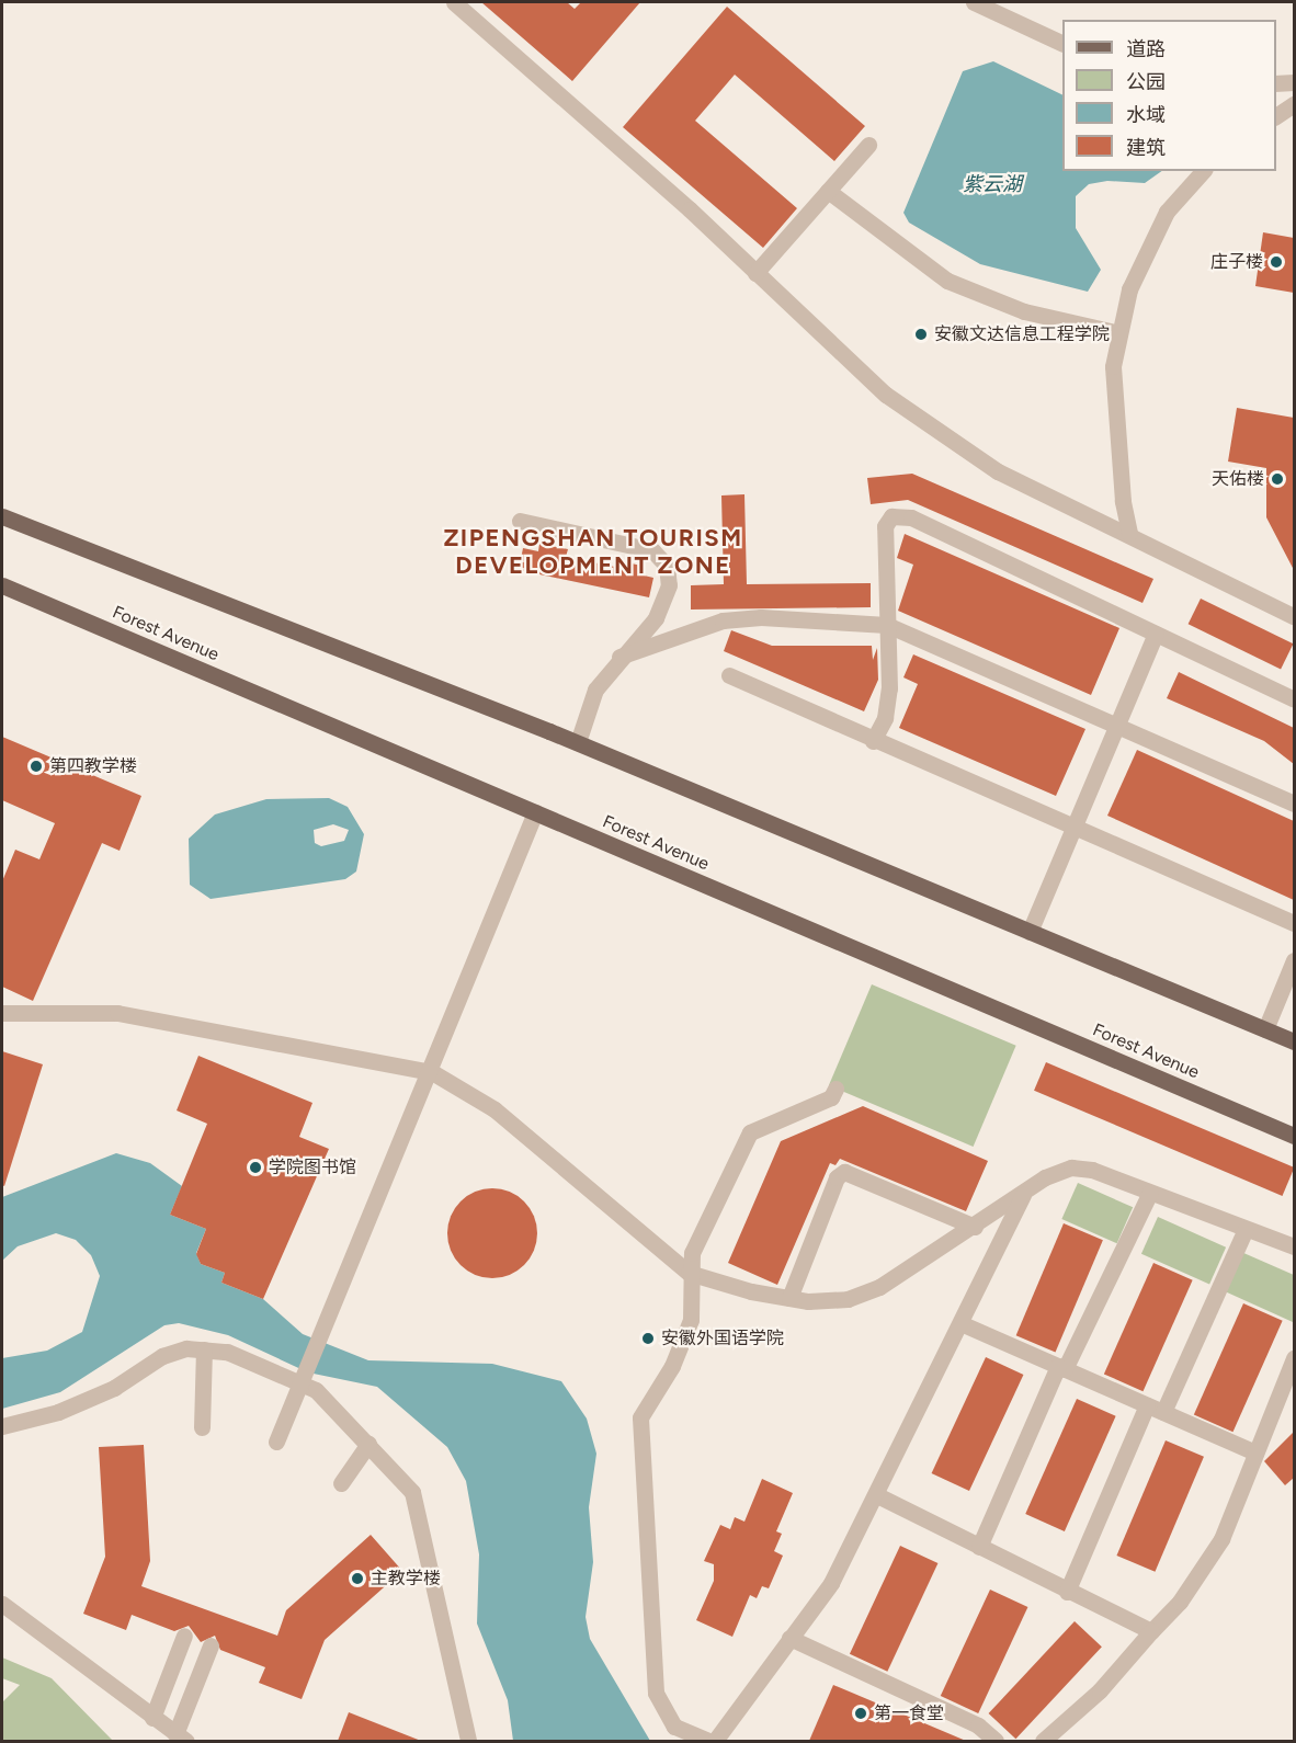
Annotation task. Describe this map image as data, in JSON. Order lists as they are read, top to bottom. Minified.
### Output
{"streets":{"main road":["Forest Avenue"]},"districts":["ZIPENGSHAN TOURISM DEVELOPMENT ZONE"],"water":["紫云湖"],"places":["庄子楼","安徽文达信息工程学院","天佑楼","第四教学楼","学院图书馆","安徽外国语学院","主教学楼","第一食堂"],"legend":["道路","公园","水域","建筑"]}
